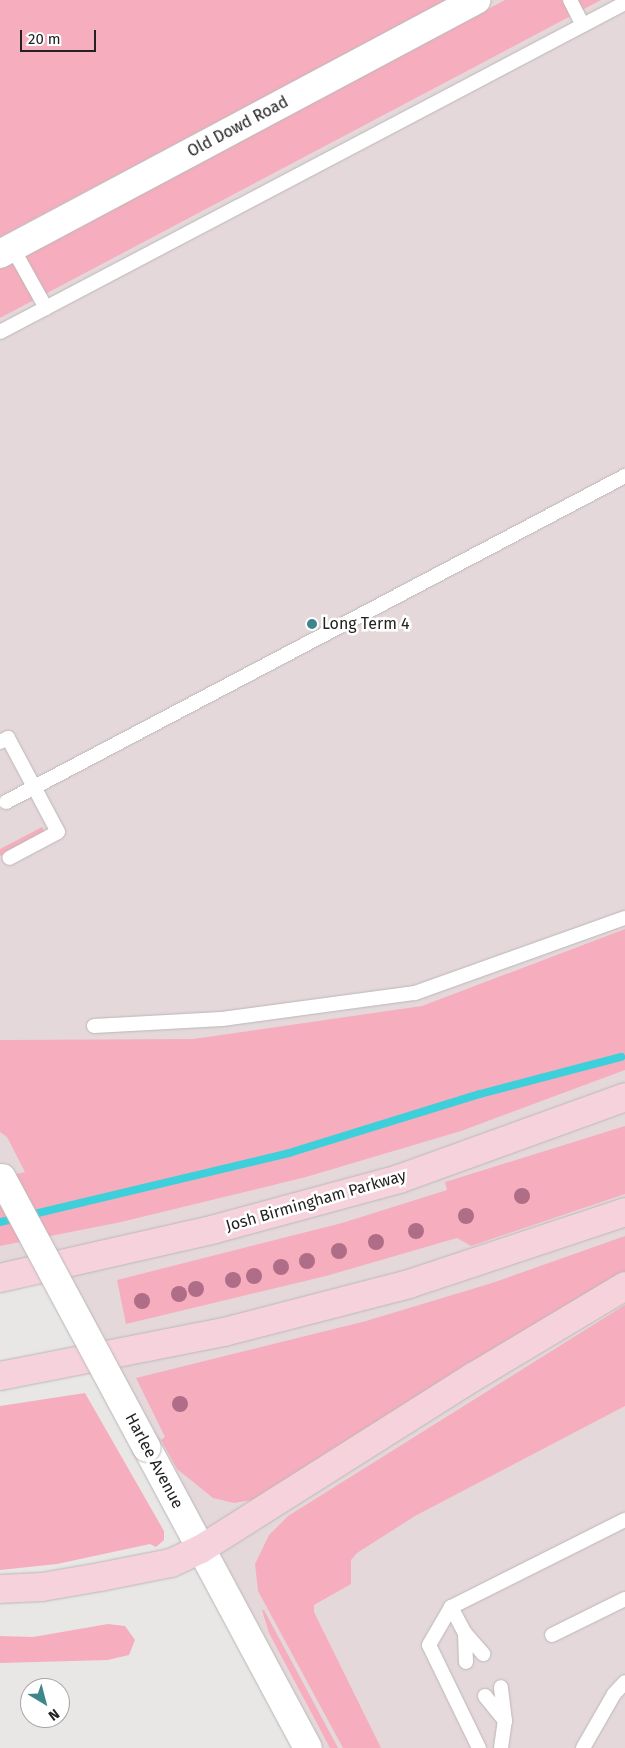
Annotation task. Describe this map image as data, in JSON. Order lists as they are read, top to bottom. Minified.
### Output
{"streets":{"main road":["Josh Birmingham Parkway"],"street":["Old Dowd Road","Harlee Avenue"]},"places":["Long Term 4"],"scale_bar":"20 m","north":"bottom right"}
